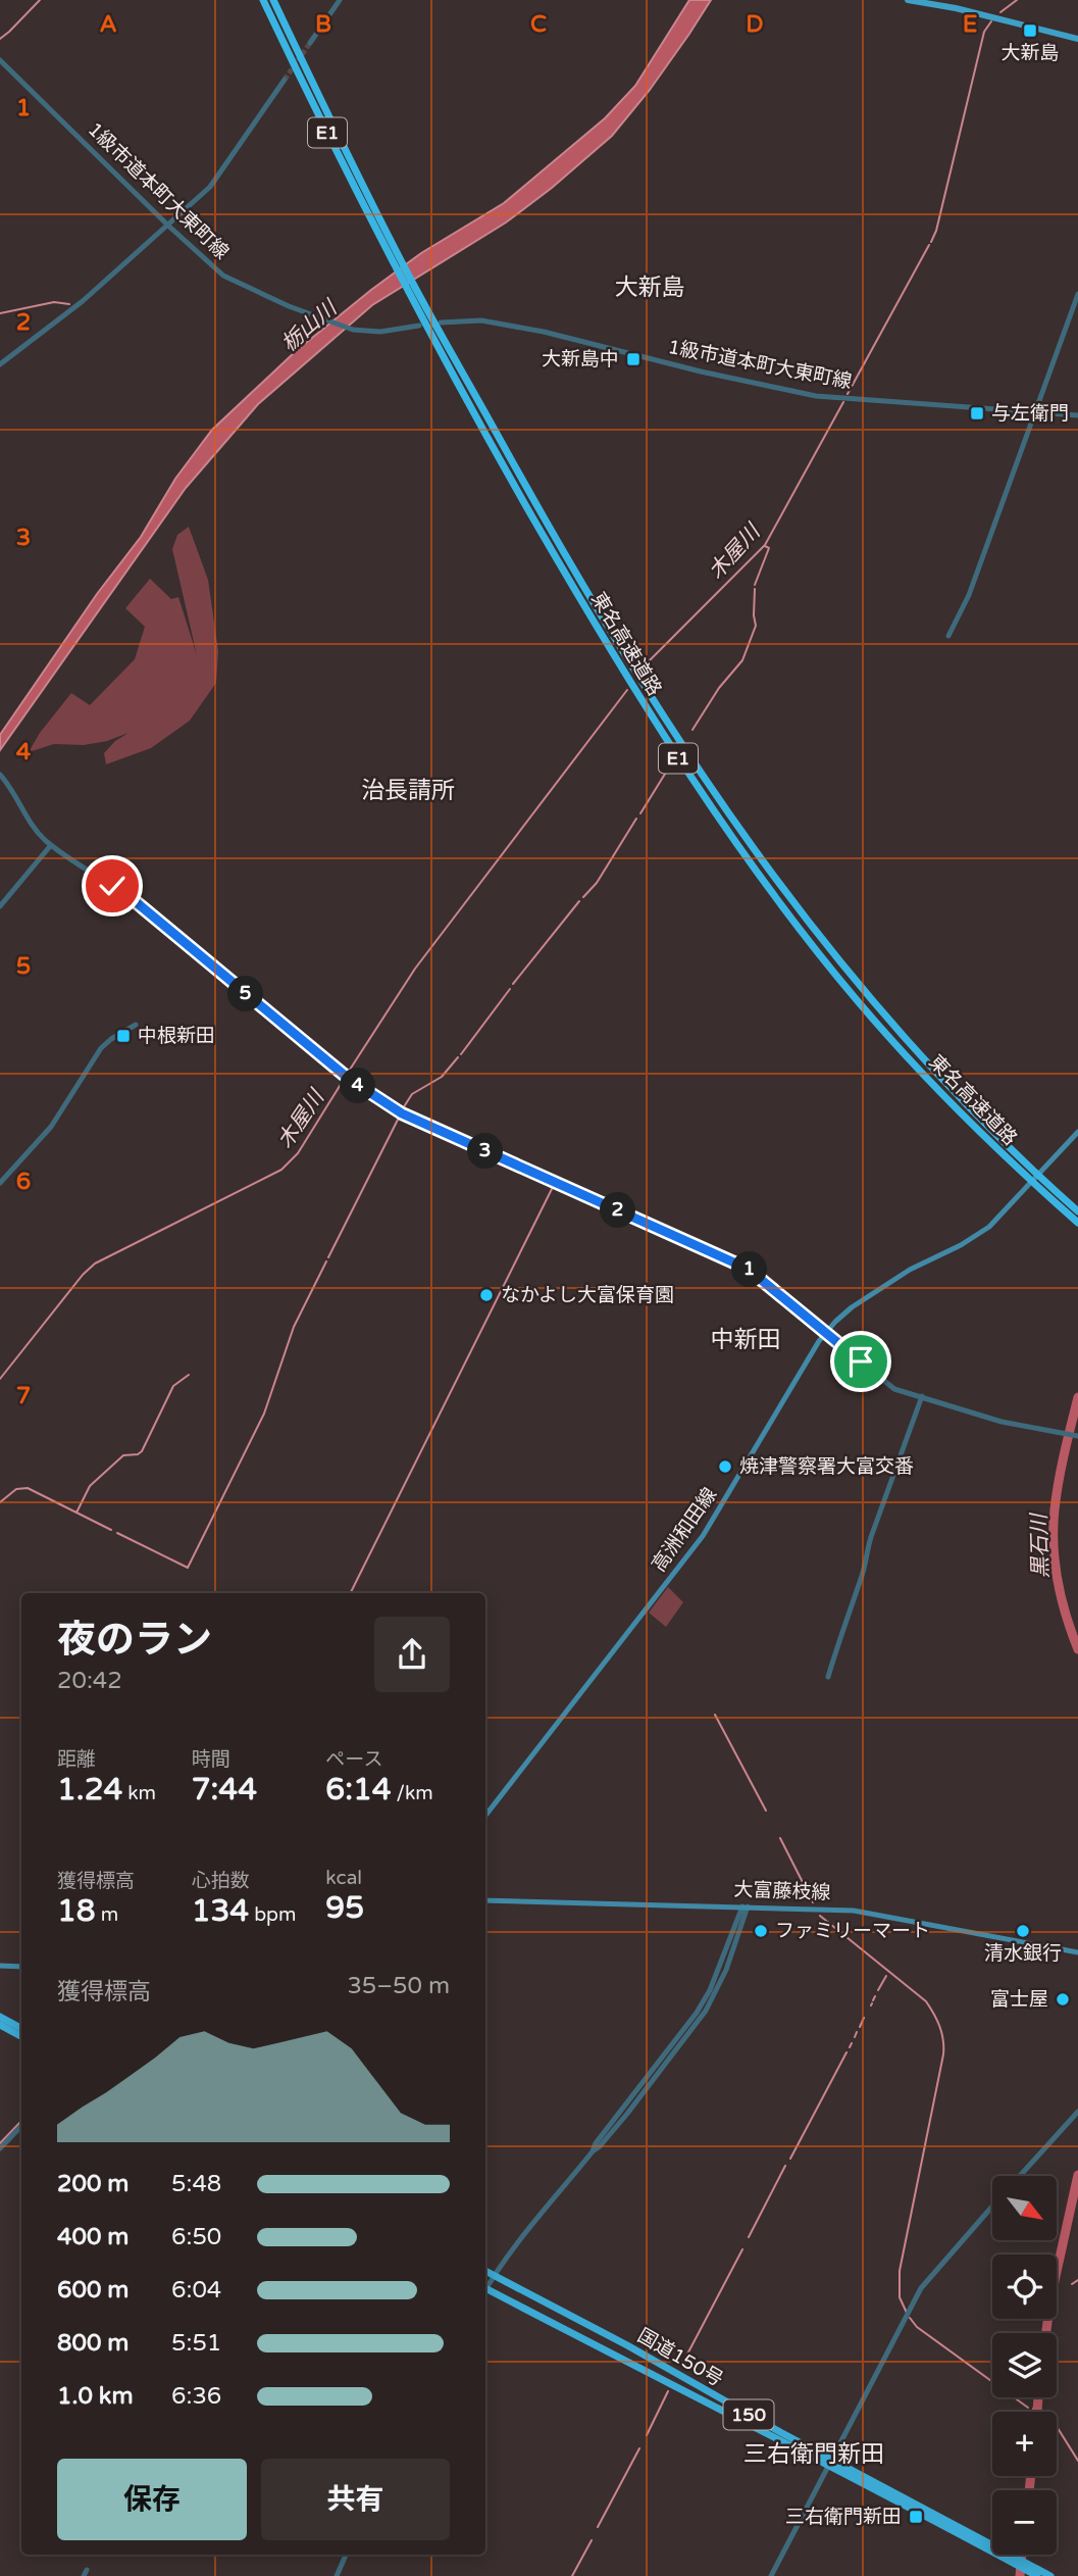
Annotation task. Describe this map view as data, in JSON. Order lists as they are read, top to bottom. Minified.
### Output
{"streets":{"highway":["E1","東名高速道路","国道150号","150"],"main road":["高洲和田線","大富藤枝線"],"street":["1級市道本町大東町線"]},"districts":["大新島","治長請所","中新田","三右衛門新田"],"water":["栃山川","木屋川","黒石川"],"places":{"transit":["大新島","大新島中","与左衛門","中根新田","三右衛門新田"],"other":["なかよし大富保育園","焼津警察署大富交番","ファミリーマート","清水銀行","富士屋"]},"north":"bottom right","page":{"pins":["5","4","3","2","1"],"heading":["夜のラン","20:42"],"stats":[["距離","1.24 km"],["時間","7:44"],["ペース","6:14 /km"],["獲得標高","18 m"],["心拍数","134 bpm"],["kcal","95"]],"chart":["獲得標高","35–50 m"],"list":[{"name":"200 m","note":"5:48"},{"name":"400 m","note":"6:50"},{"name":"600 m","note":"6:04"},{"name":"800 m","note":"5:51"},{"name":"1.0 km","note":"6:36"}],"map_buttons":["+","−"],"buttons":["保存","共有"]},"grid":{"columns":["A","B","C","D","E"],"rows":["1","2","3","4","5","6","7"]}}
